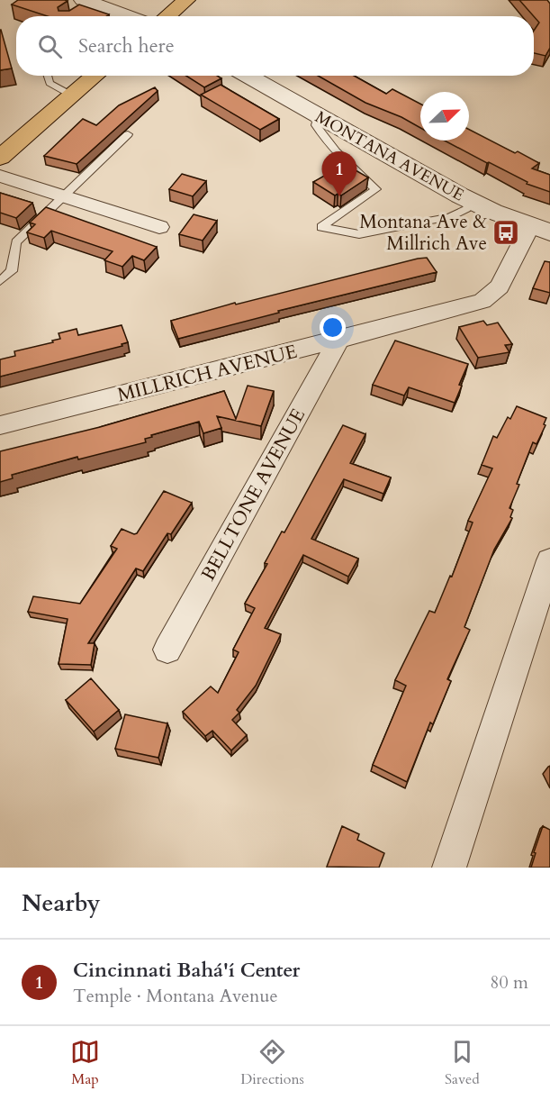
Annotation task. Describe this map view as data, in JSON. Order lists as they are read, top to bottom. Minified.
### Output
{"streets":{"street":["MONTANA AVENUE","MILLRICH AVENUE","BELLTONE AVENUE"]},"crossings":[["MONTANA AVENUE","MILLRICH AVENUE"],["MILLRICH AVENUE","BELLTONE AVENUE"]],"places":{"bus stop":["Montana Ave & Millrich Ave"]},"north":"top right","page":{"search":"Search here","pins":"1","heading":"Nearby","list":[{"mark":"1","name":"Cincinnati Bahá'í Center","note":"Temple · Montana Avenue","value":"80 m"}],"nav":["Map","Directions","Saved"]}}
